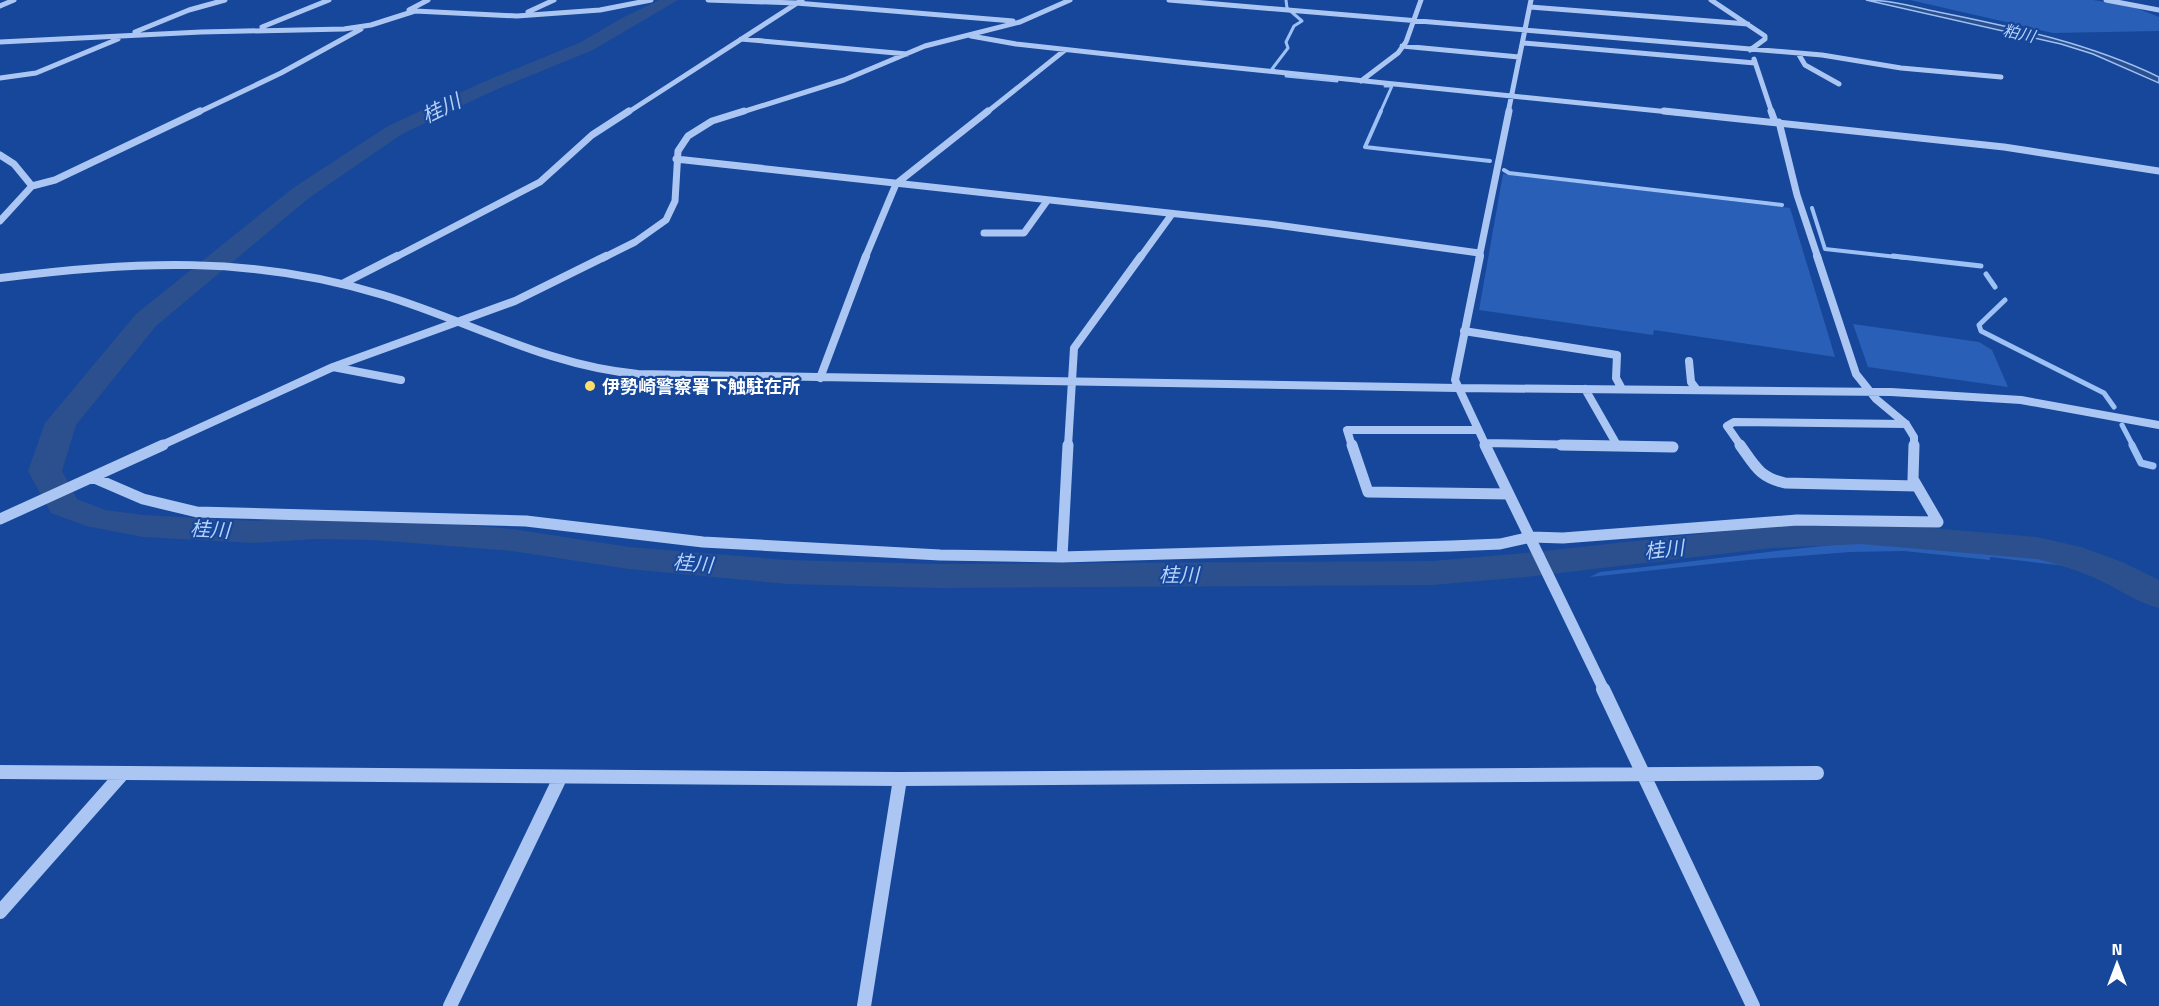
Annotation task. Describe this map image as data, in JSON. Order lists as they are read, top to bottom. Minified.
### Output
{"water":["粕川","桂川"],"places":["伊勢崎警察署下触駐在所"],"north":"top"}
